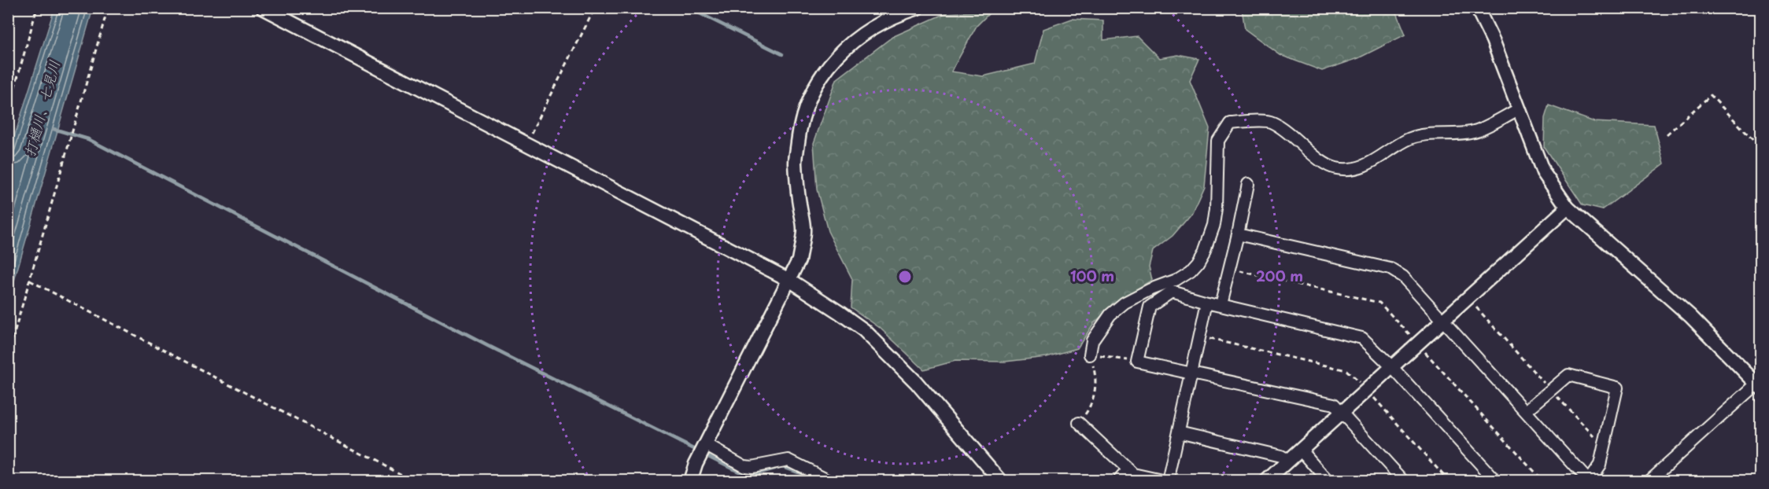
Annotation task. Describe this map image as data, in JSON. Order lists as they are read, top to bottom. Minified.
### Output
{"water":["打樋川、七見川"],"rings":["100 m","200 m"]}
